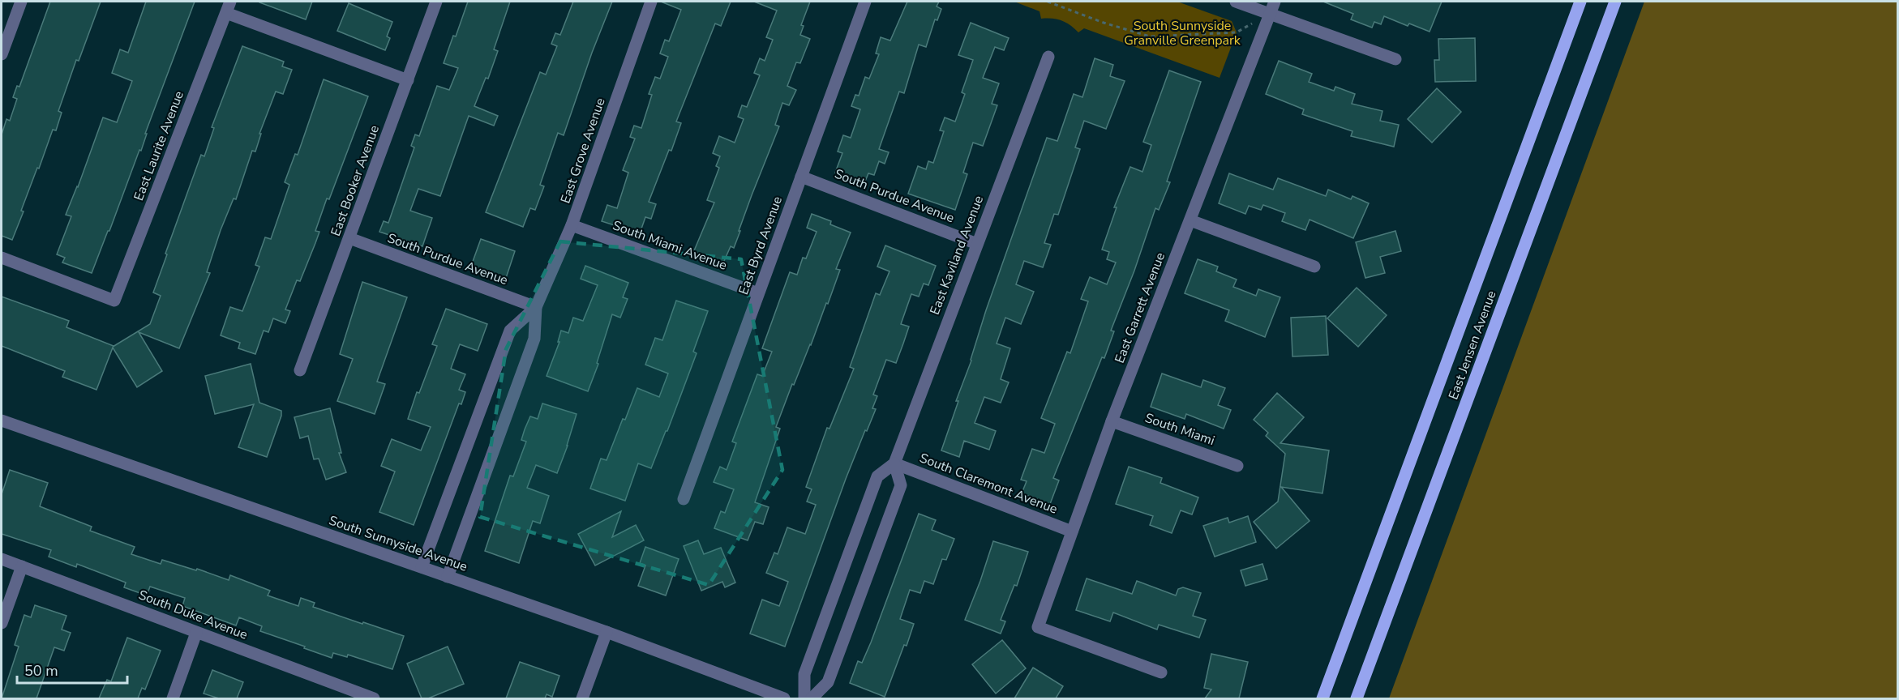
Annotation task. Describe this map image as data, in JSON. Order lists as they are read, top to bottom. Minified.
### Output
{"streets":{"main road":["East Jensen Avenue"],"street":["East Laurite Avenue","East Grove Avenue","East Booker Avenue","South Purdue Avenue","South Miami Avenue","East Byrd Avenue","East Kaviland Avenue","East Garrett Avenue","South Miami","South Claremont Avenue","South Sunnyside Avenue","South Duke Avenue"]},"crossings":[["East Grove Avenue","South Purdue Avenue"],["East Grove Avenue","South Miami Avenue"],["East Grove Avenue","South Sunnyside Avenue"],["East Booker Avenue","South Purdue Avenue"],["South Purdue Avenue","East Byrd Avenue"],["South Purdue Avenue","East Kaviland Avenue"],["South Miami Avenue","East Byrd Avenue"],["East Kaviland Avenue","South Claremont Avenue"],["East Garrett Avenue","South Miami"],["East Garrett Avenue","South Claremont Avenue"]],"parks":["South Sunnyside Granville Greenpark"],"scale_bar":"50 m"}
